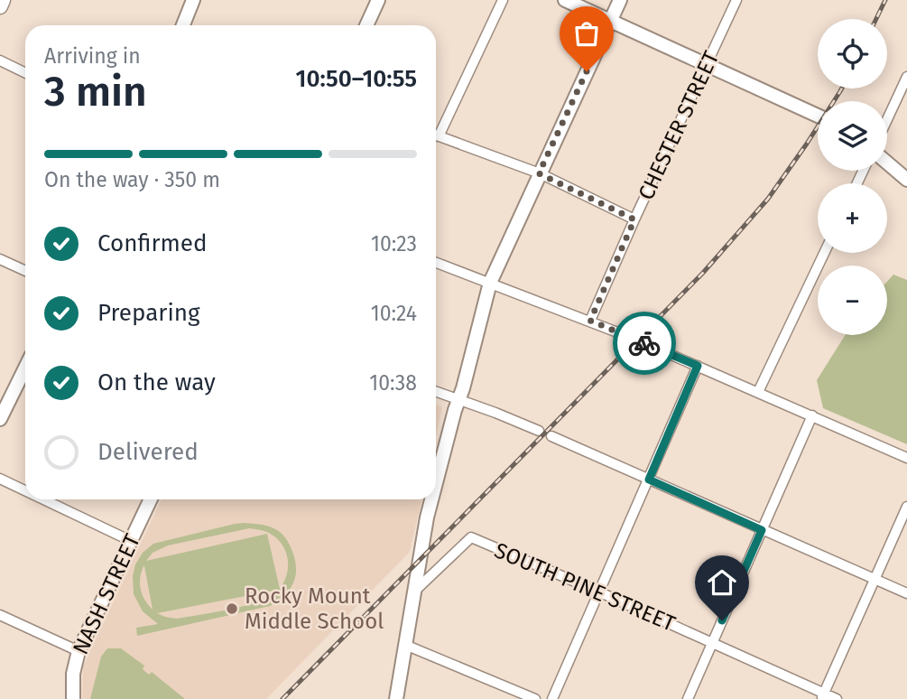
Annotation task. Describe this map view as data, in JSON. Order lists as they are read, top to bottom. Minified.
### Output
{"streets":{"street":["CHESTER STREET","SOUTH PINE STREET","NASH STREET"]},"places":["Rocky Mount Middle School"],"page":{"map_buttons":["+","−"],"heading":["3 min","Arriving in","10:50–10:55"],"bar":"On the way · 350 m","list":[["Confirmed","10:23"],["Preparing","10:24"],["On the way","10:38"],"Delivered"]}}
